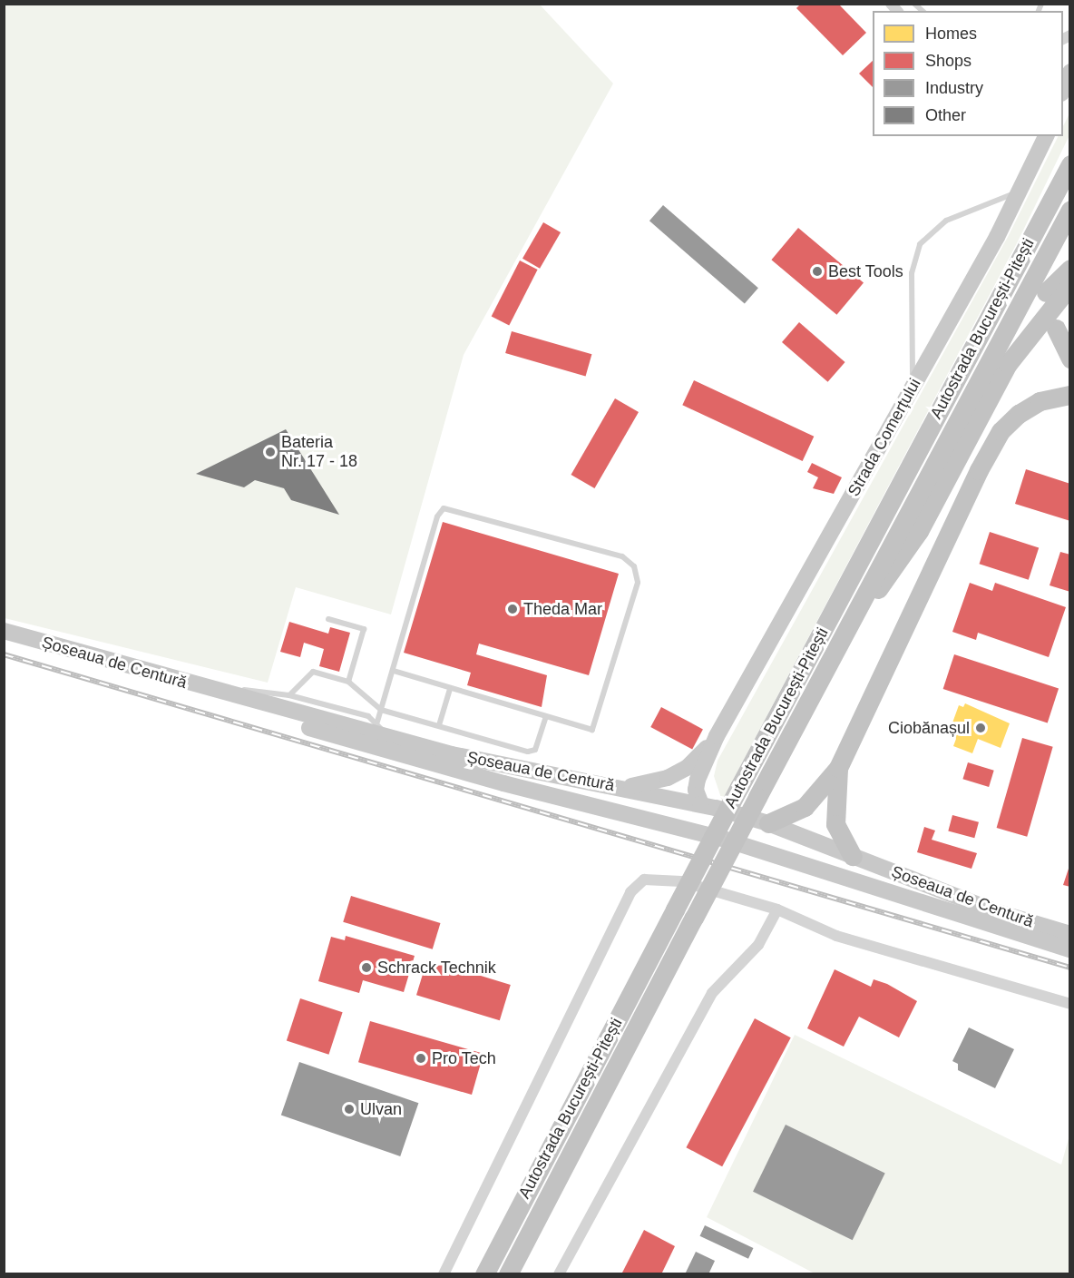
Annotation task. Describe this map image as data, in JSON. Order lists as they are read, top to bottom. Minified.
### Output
{"streets":{"highway":["Autostrada București-Pitești"],"main road":["Strada Comerțului","Șoseaua de Centură"]},"places":["Best Tools","Bateria Nr. 17 - 18","Theda Mar","Ciobănașul","Schrack Technik","Pro Tech","Ulvan"],"legend":["Homes","Shops","Industry","Other"]}
